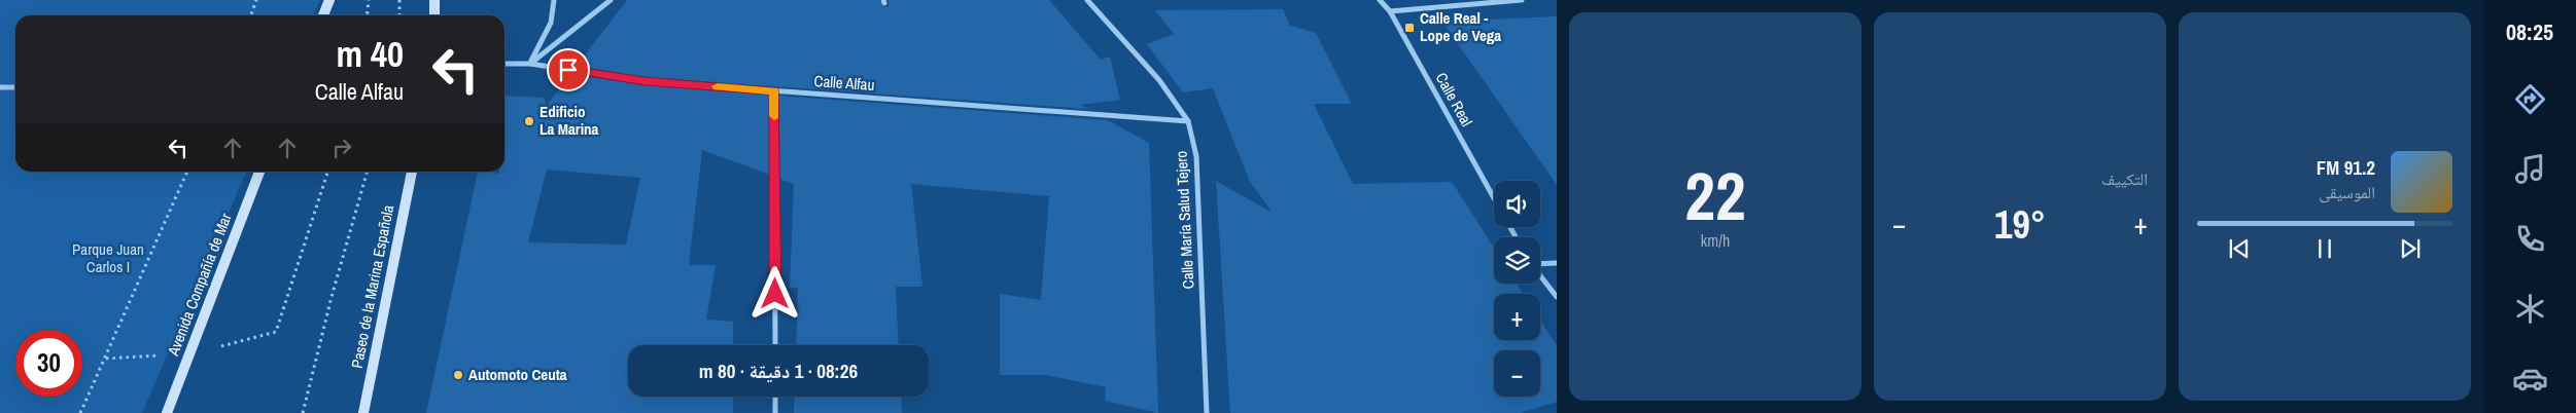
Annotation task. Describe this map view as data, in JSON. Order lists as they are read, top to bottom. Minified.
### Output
{"streets":{"street":["Calle Alfau","Calle Real","Calle María Salud Tejero","Avenida Compañía de Mar","Paseo de la Marina Española"]},"crossings":[["Calle Alfau","Calle María Salud Tejero"]],"parks":["Parque Juan Carlos I"],"places":{"transit":["Calle Real - Lope de Vega"],"other":["Edificio La Marina","Automoto Ceuta"]},"page":{"tabs":"08:25","tile":["التكييف",["22","km/h"]],"turn":["40 m","Calle Alfau"],"song":["91.2 FM","الموسيقى"],"map_buttons":["+","−"],"heat":["−","19°","+"],"limit":"30","trip":"08:26 · 1 دقيقة · 80 m"}}
